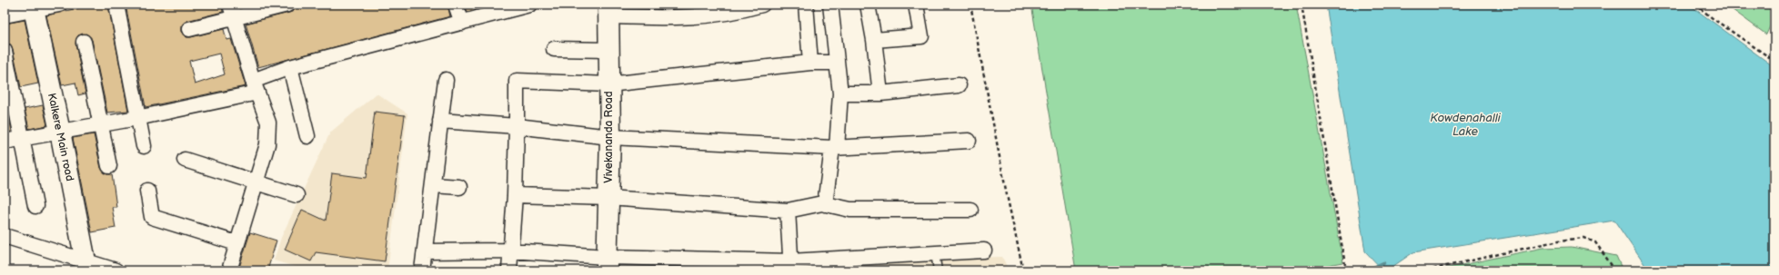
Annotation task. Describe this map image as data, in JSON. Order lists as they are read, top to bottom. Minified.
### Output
{"streets":{"street":["Kalkere Main road","Vivekananda Road"]},"water":["Kowdenahalli Lake"]}
